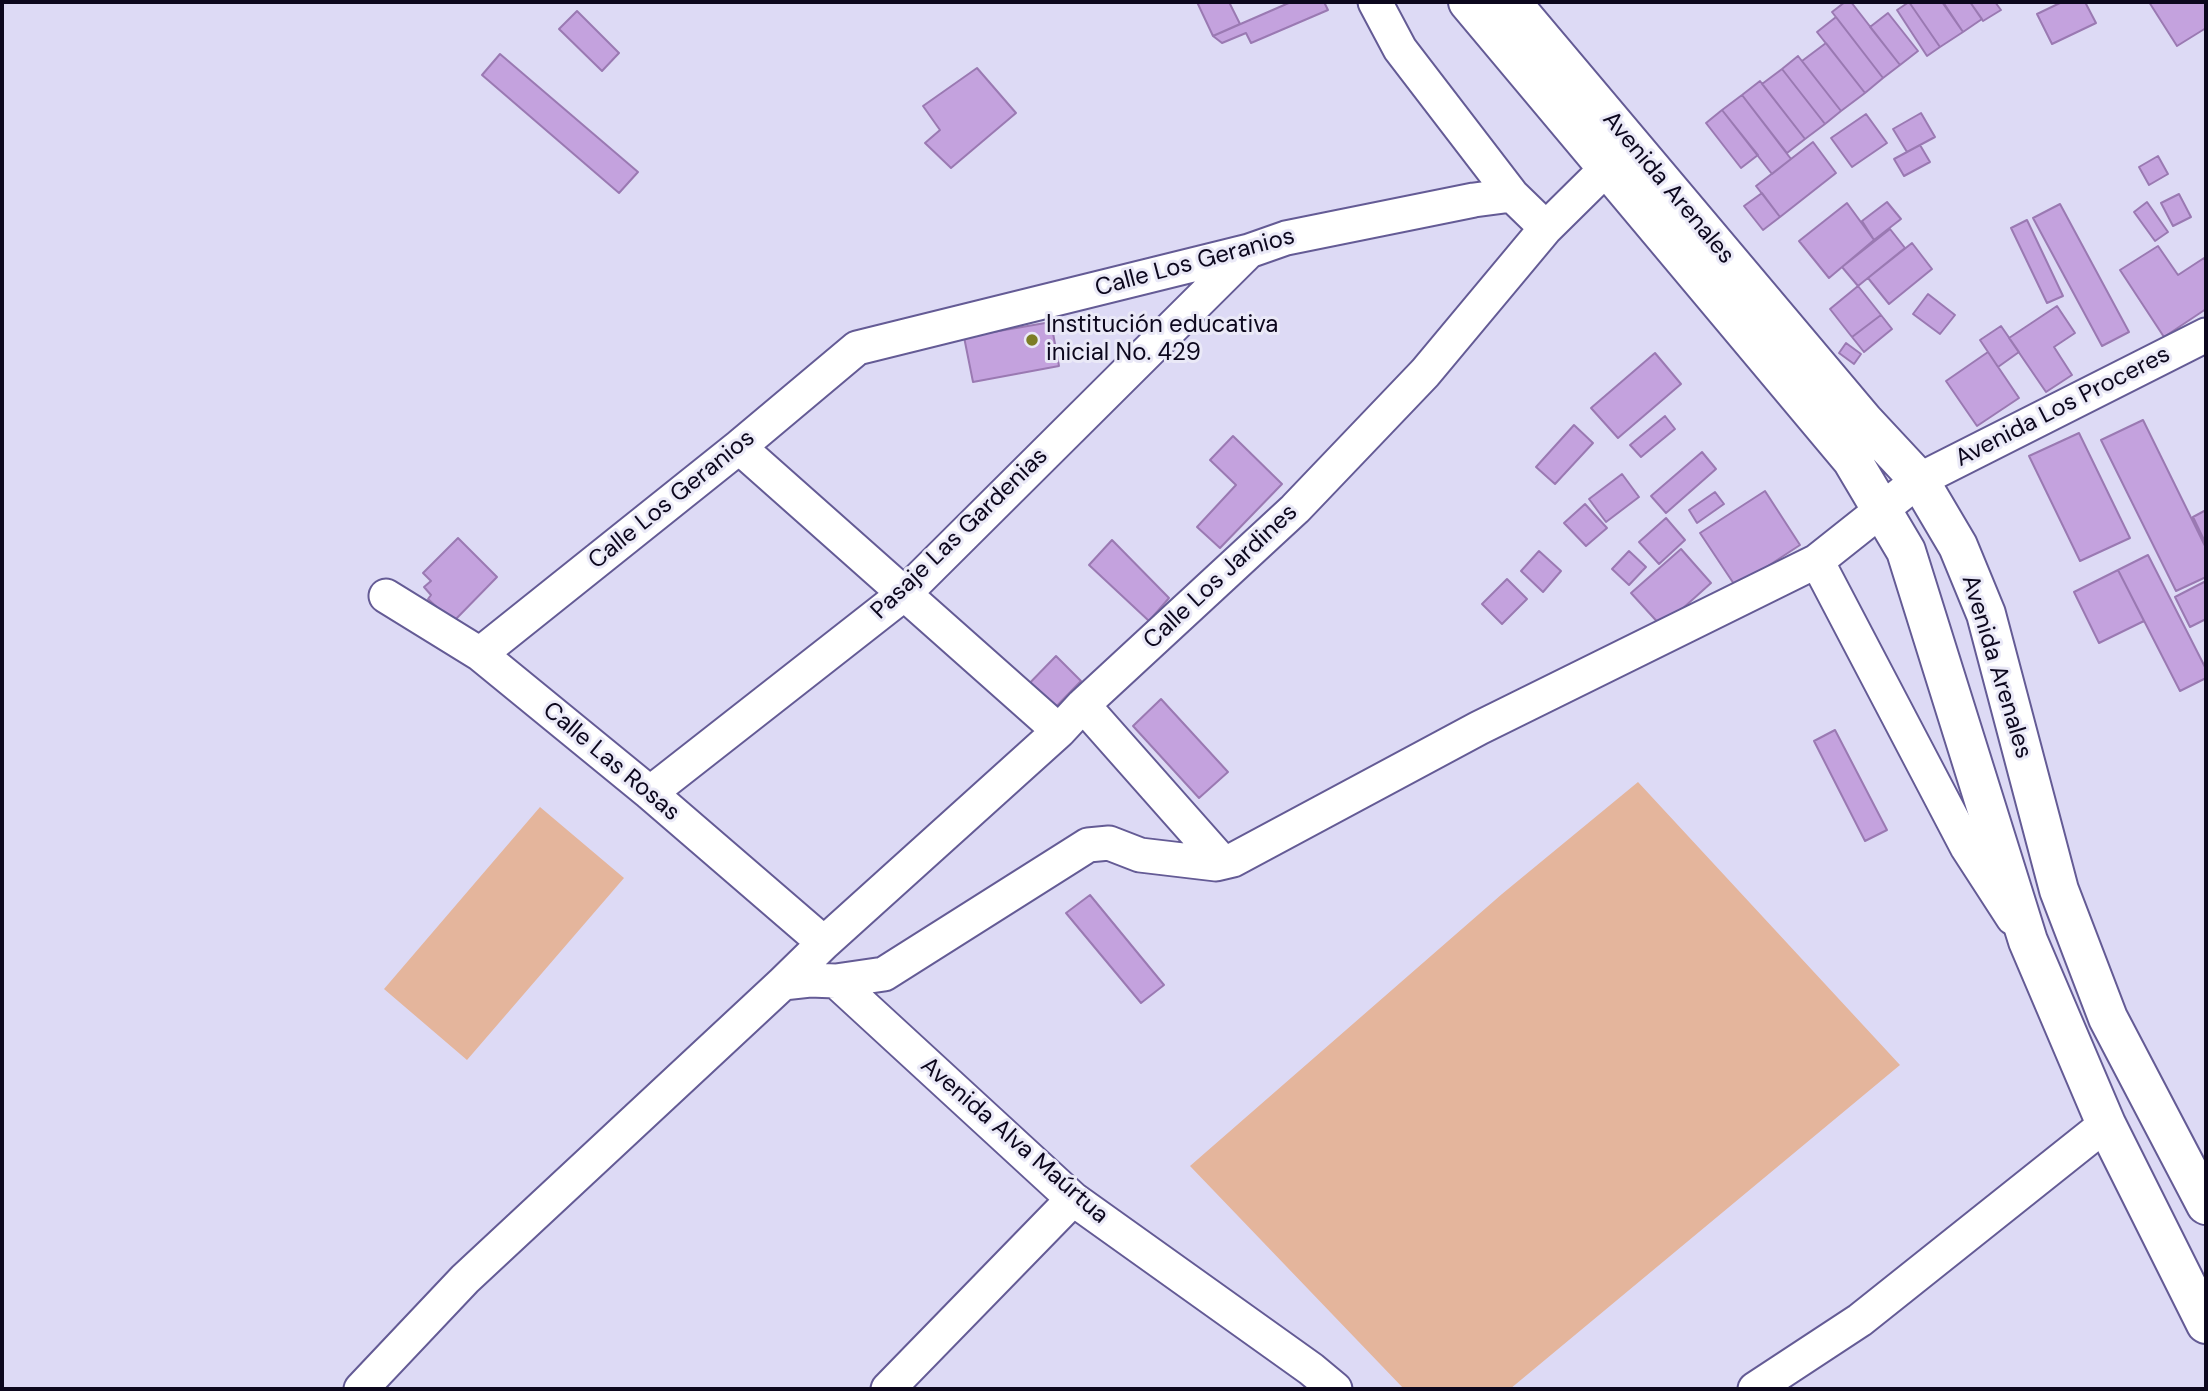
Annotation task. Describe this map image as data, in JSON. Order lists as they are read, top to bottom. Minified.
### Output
{"streets":{"main road":["Avenida Arenales"],"street":["Calle Los Geranios","Avenida Los Proceres","Pasaje Las Gardenias","Calle Los Jardines","Calle Las Rosas","Avenida Alva Maúrtua"]},"crossings":[["Avenida Arenales","Avenida Los Proceres"],["Avenida Arenales","Calle Los Jardines"],["Calle Los Geranios","Pasaje Las Gardenias"],["Calle Los Geranios","Calle Las Rosas"],["Pasaje Las Gardenias","Calle Las Rosas"],["Calle Los Jardines","Calle Las Rosas"]],"places":["Institución educativa inicial No. 429"]}
